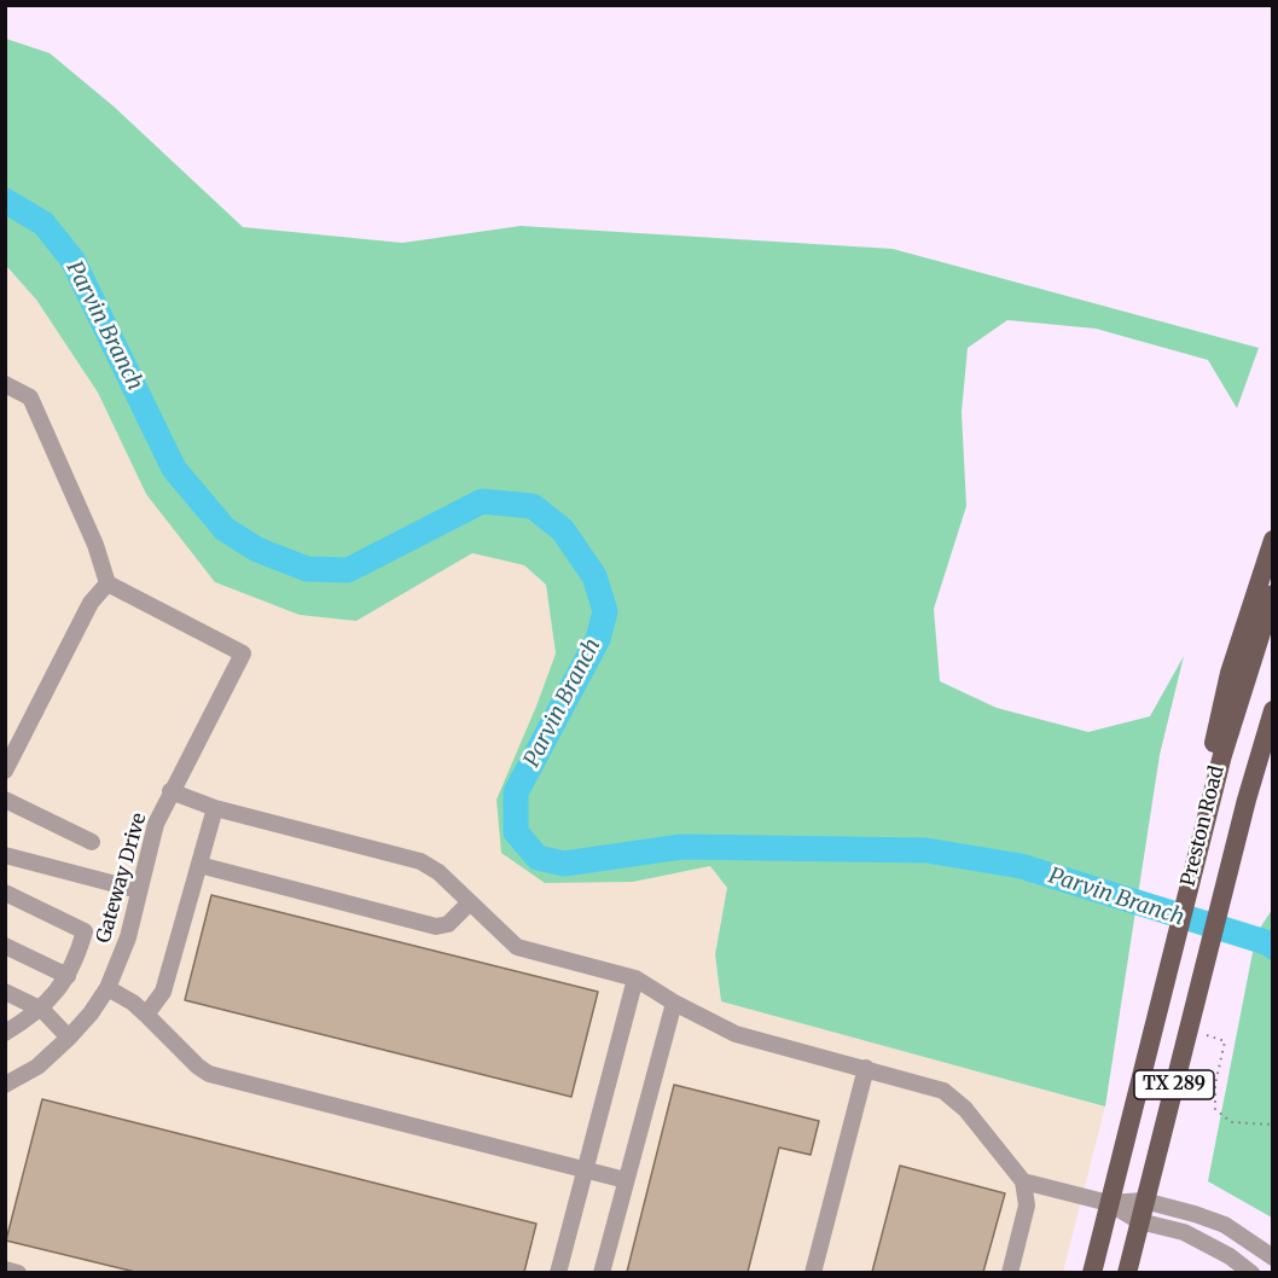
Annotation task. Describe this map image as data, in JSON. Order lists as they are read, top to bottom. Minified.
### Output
{"streets":{"main road":["Preston Road","TX 289"],"street":["Gateway Drive"]},"water":["Parvin Branch"]}
